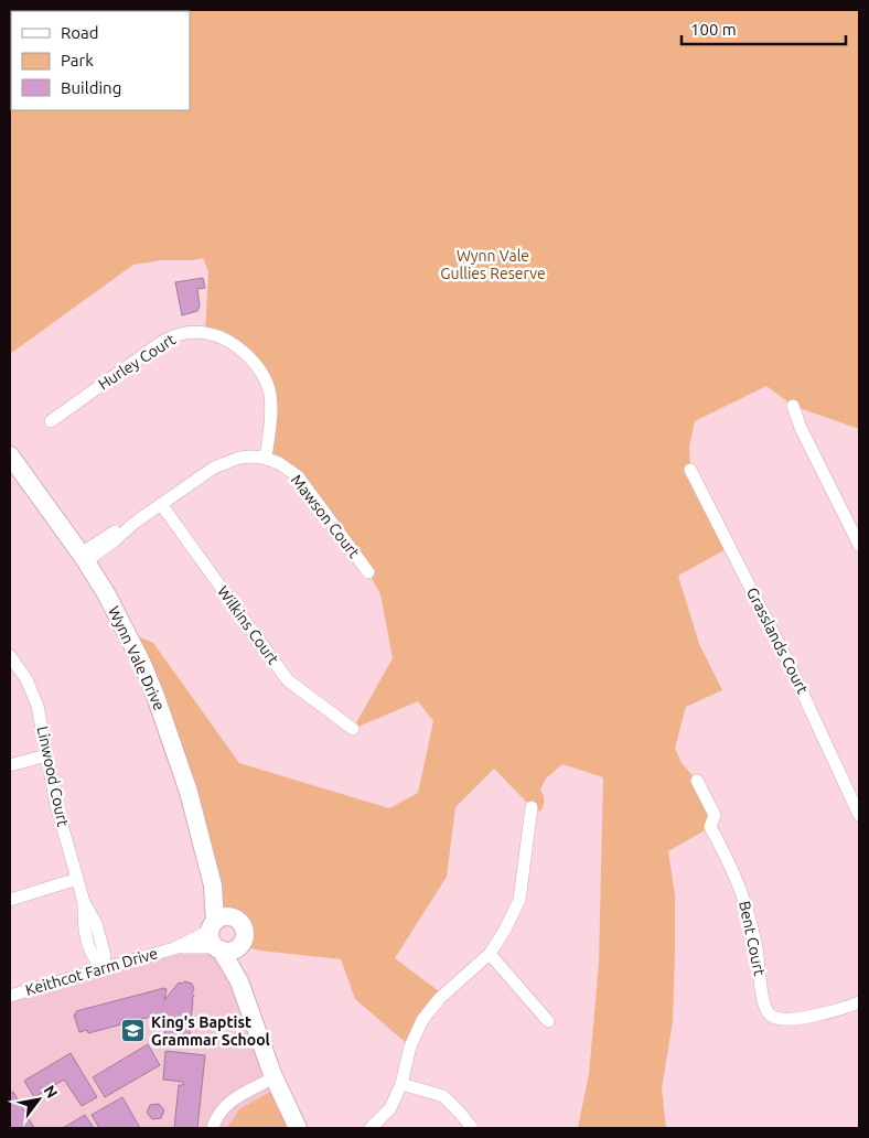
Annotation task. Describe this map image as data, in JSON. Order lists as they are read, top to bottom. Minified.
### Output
{"streets":{"main road":["Wynn Vale Drive"],"street":["Hurley Court","Mawson Court","Wilkins Court","Grasslands Court","Linwood Court","Bent Court","Keithcot Farm Drive"]},"crossings":[["Hurley Court","Mawson Court"],["Mawson Court","Wilkins Court"],["Mawson Court","Wynn Vale Drive"],["Wynn Vale Drive","Keithcot Farm Drive"],["Linwood Court","Keithcot Farm Drive"]],"parks":["Wynn Vale Gullies Reserve"],"places":{"school or university":["King's Baptist Grammar School"]},"legend":["Road","Park","Building"],"scale_bar":"100 m","north":"top right"}
